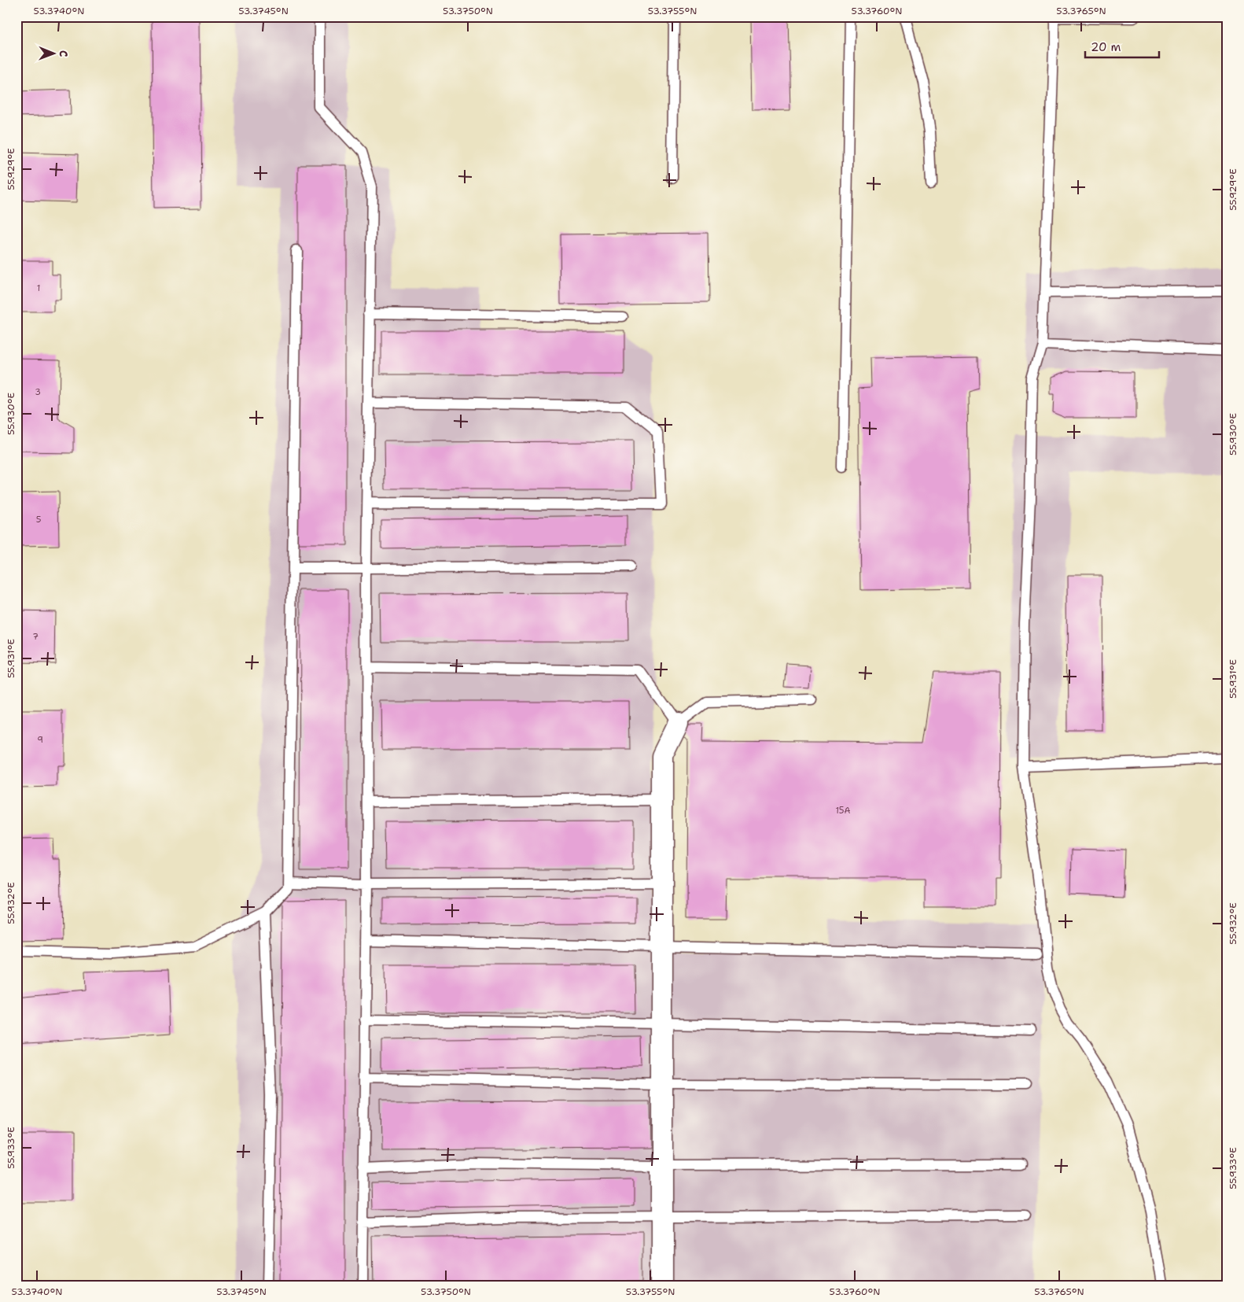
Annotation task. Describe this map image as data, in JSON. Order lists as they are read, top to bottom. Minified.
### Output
{"house_numbers":["1","3","5","7","9","15А"],"scale_bar":"20 m","north":"right","coordinates":["53.3740°N","53.3745°N","53.3750°N","53.3755°N","53.3760°N","53.3765°N","55.929°E","55.930°E","55.931°E","55.932°E","55.933°E"]}
